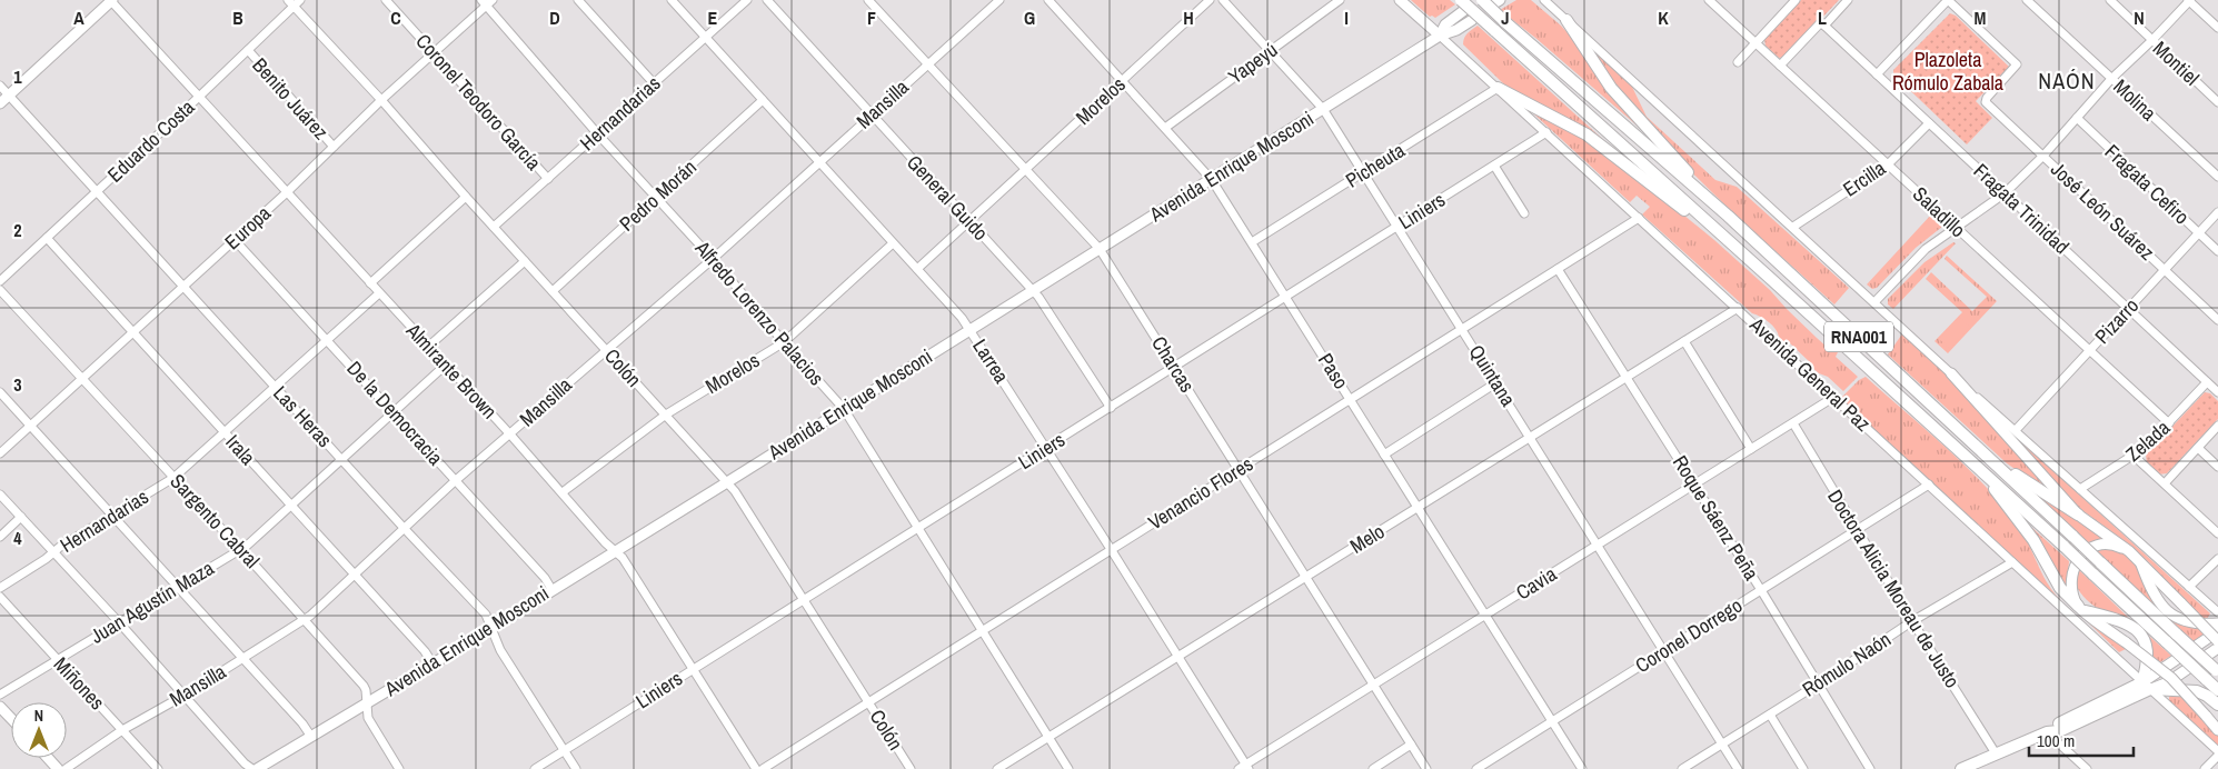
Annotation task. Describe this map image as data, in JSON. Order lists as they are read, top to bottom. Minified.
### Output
{"streets":{"highway":["RNA001"],"main road":["Avenida Enrique Mosconi","Avenida General Paz"],"street":["Yapeyú","Montiel","Benito Juárez","Molina","Morelos","Coronel Teodoro García","Mansilla","Hernandarias","Eduardo Costa","Picheuta","Ercilla","Fragata Cefiro","Pedro Morán","General Guido","Fragata Trinidad","Liniers","José León Suárez","Saladillo","Europa","Alfredo Lorenzo Palacios","Pizarro","Larrea","Charcas","Colón","Almirante Brown","Paso","Quintana","De la Democracia","Las Heras","Zelada","Irala","Venancio Flores","Roque Sáenz Peña","Sargento Cabral","Melo","Cavia","Doctora Alicia Moreau de Justo","Juan Agustín Maza","Coronel Dorrego","Rómulo Naón","Miñones"]},"crossings":[["Yapeyú","Paso"],["Yapeyú","Quintana"],["Benito Juárez","Eduardo Costa"],["Benito Juárez","Europa"],["Morelos","General Guido"],["Morelos","Alfredo Lorenzo Palacios"],["Morelos","Larrea"],["Morelos","Charcas"],["Morelos","Colón"],["Morelos","Almirante Brown"],["Morelos","Paso"],["Coronel Teodoro García","Hernandarias"],["Coronel Teodoro García","Europa"],["Mansilla","General Guido"],["Mansilla","Alfredo Lorenzo Palacios"],["Mansilla","Larrea"],["Mansilla","Charcas"],["Mansilla","Colón"],["Mansilla","Almirante Brown"],["Mansilla","De la Democracia"],["Mansilla","Las Heras"],["Mansilla","Irala"],["Mansilla","Sargento Cabral"],["Mansilla","Miñones"],["Hernandarias","Alfredo Lorenzo Palacios"],["Hernandarias","Larrea"],["Hernandarias","Colón"],["Hernandarias","Almirante Brown"],["Hernandarias","De la Democracia"],["Hernandarias","Las Heras"],["Hernandarias","Irala"],["Hernandarias","Sargento Cabral"],["Eduardo Costa","Colón"],["Eduardo Costa","Almirante Brown"],["Eduardo Costa","Las Heras"],["Eduardo Costa","Irala"],["Picheuta","Paso"],["Picheuta","Avenida General Paz"],["Picheuta","Quintana"],["Avenida Enrique Mosconi","General Guido"],["Avenida Enrique Mosconi","Alfredo Lorenzo Palacios"],["Avenida Enrique Mosconi","Larrea"],["Avenida Enrique Mosconi","Charcas"],["Avenida Enrique Mosconi","Colón"],["Avenida Enrique Mosconi","Almirante Brown"],["Avenida Enrique Mosconi","Paso"],["Avenida Enrique Mosconi","Avenida General Paz"],["Avenida Enrique Mosconi","Quintana"],["Avenida Enrique Mosconi","De la Democracia"],["Avenida Enrique Mosconi","Las Heras"],["Avenida Enrique Mosconi","Irala"],["Avenida Enrique Mosconi","Sargento Cabral"],["Ercilla","Fragata Trinidad"],["Ercilla","Saladillo"],["Fragata Cefiro","Pizarro"],["Pedro Morán","Alfredo Lorenzo Palacios"],["Pedro Morán","Larrea"],["Pedro Morán","Colón"],["General Guido","Liniers"],["Fragata Trinidad","Pizarro"],["Fragata Trinidad","Zelada"],["Liniers","Alfredo Lorenzo Palacios"],["Liniers","Larrea"],["Liniers","Charcas"],["Liniers","Colón"],["Liniers","Almirante Brown"],["Liniers","Paso"],["Liniers","Avenida General Paz"],["Liniers","Quintana"],["Liniers","Las Heras"],["José León Suárez","Pizarro"],["Saladillo","Pizarro"],["Saladillo","Zelada"],["Europa","Alfredo Lorenzo Palacios"],["Europa","Colón"],["Europa","Almirante Brown"],["Europa","De la Democracia"],["Europa","Las Heras"],["Europa","Irala"],["Europa","Sargento Cabral"],["Alfredo Lorenzo Palacios","Venancio Flores"],["Alfredo Lorenzo Palacios","Melo"],["Larrea","Venancio Flores"],["Larrea","Melo"],["Larrea","Cavia"],["Charcas","Venancio Flores"],["Charcas","Melo"],["Charcas","Cavia"],["Colón","Venancio Flores"],["Almirante Brown","Juan Agustín Maza"],["Paso","Venancio Flores"],["Paso","Melo"],["Paso","Cavia"],["Paso","Coronel Dorrego"],["Avenida General Paz","Venancio Flores"],["Avenida General Paz","Melo"],["Avenida General Paz","Cavia"],["Avenida General Paz","Coronel Dorrego"],["Avenida General Paz","Rómulo Naón"],["Quintana","Venancio Flores"],["Quintana","Melo"],["Quintana","Cavia"],["Quintana","Coronel Dorrego"],["Quintana","Rómulo Naón"],["De la Democracia","Juan Agustín Maza"],["Las Heras","Juan Agustín Maza"],["Irala","Juan Agustín Maza"],["Venancio Flores","Roque Sáenz Peña"],["Roque Sáenz Peña","Melo"],["Roque Sáenz Peña","Cavia"],["Roque Sáenz Peña","Coronel Dorrego"],["Roque Sáenz Peña","Rómulo Naón"],["Sargento Cabral","Juan Agustín Maza"],["Cavia","Doctora Alicia Moreau de Justo"],["Doctora Alicia Moreau de Justo","Coronel Dorrego"],["Doctora Alicia Moreau de Justo","Rómulo Naón"],["Juan Agustín Maza","Miñones"]],"districts":["NAÓN"],"parks":["Plazoleta Rómulo Zabala"],"scale_bar":"100 m","north":"top","grid":{"columns":["A","B","C","D","E","F","G","H","I","J","K","L","M","N"],"rows":["1","2","3","4"]}}
